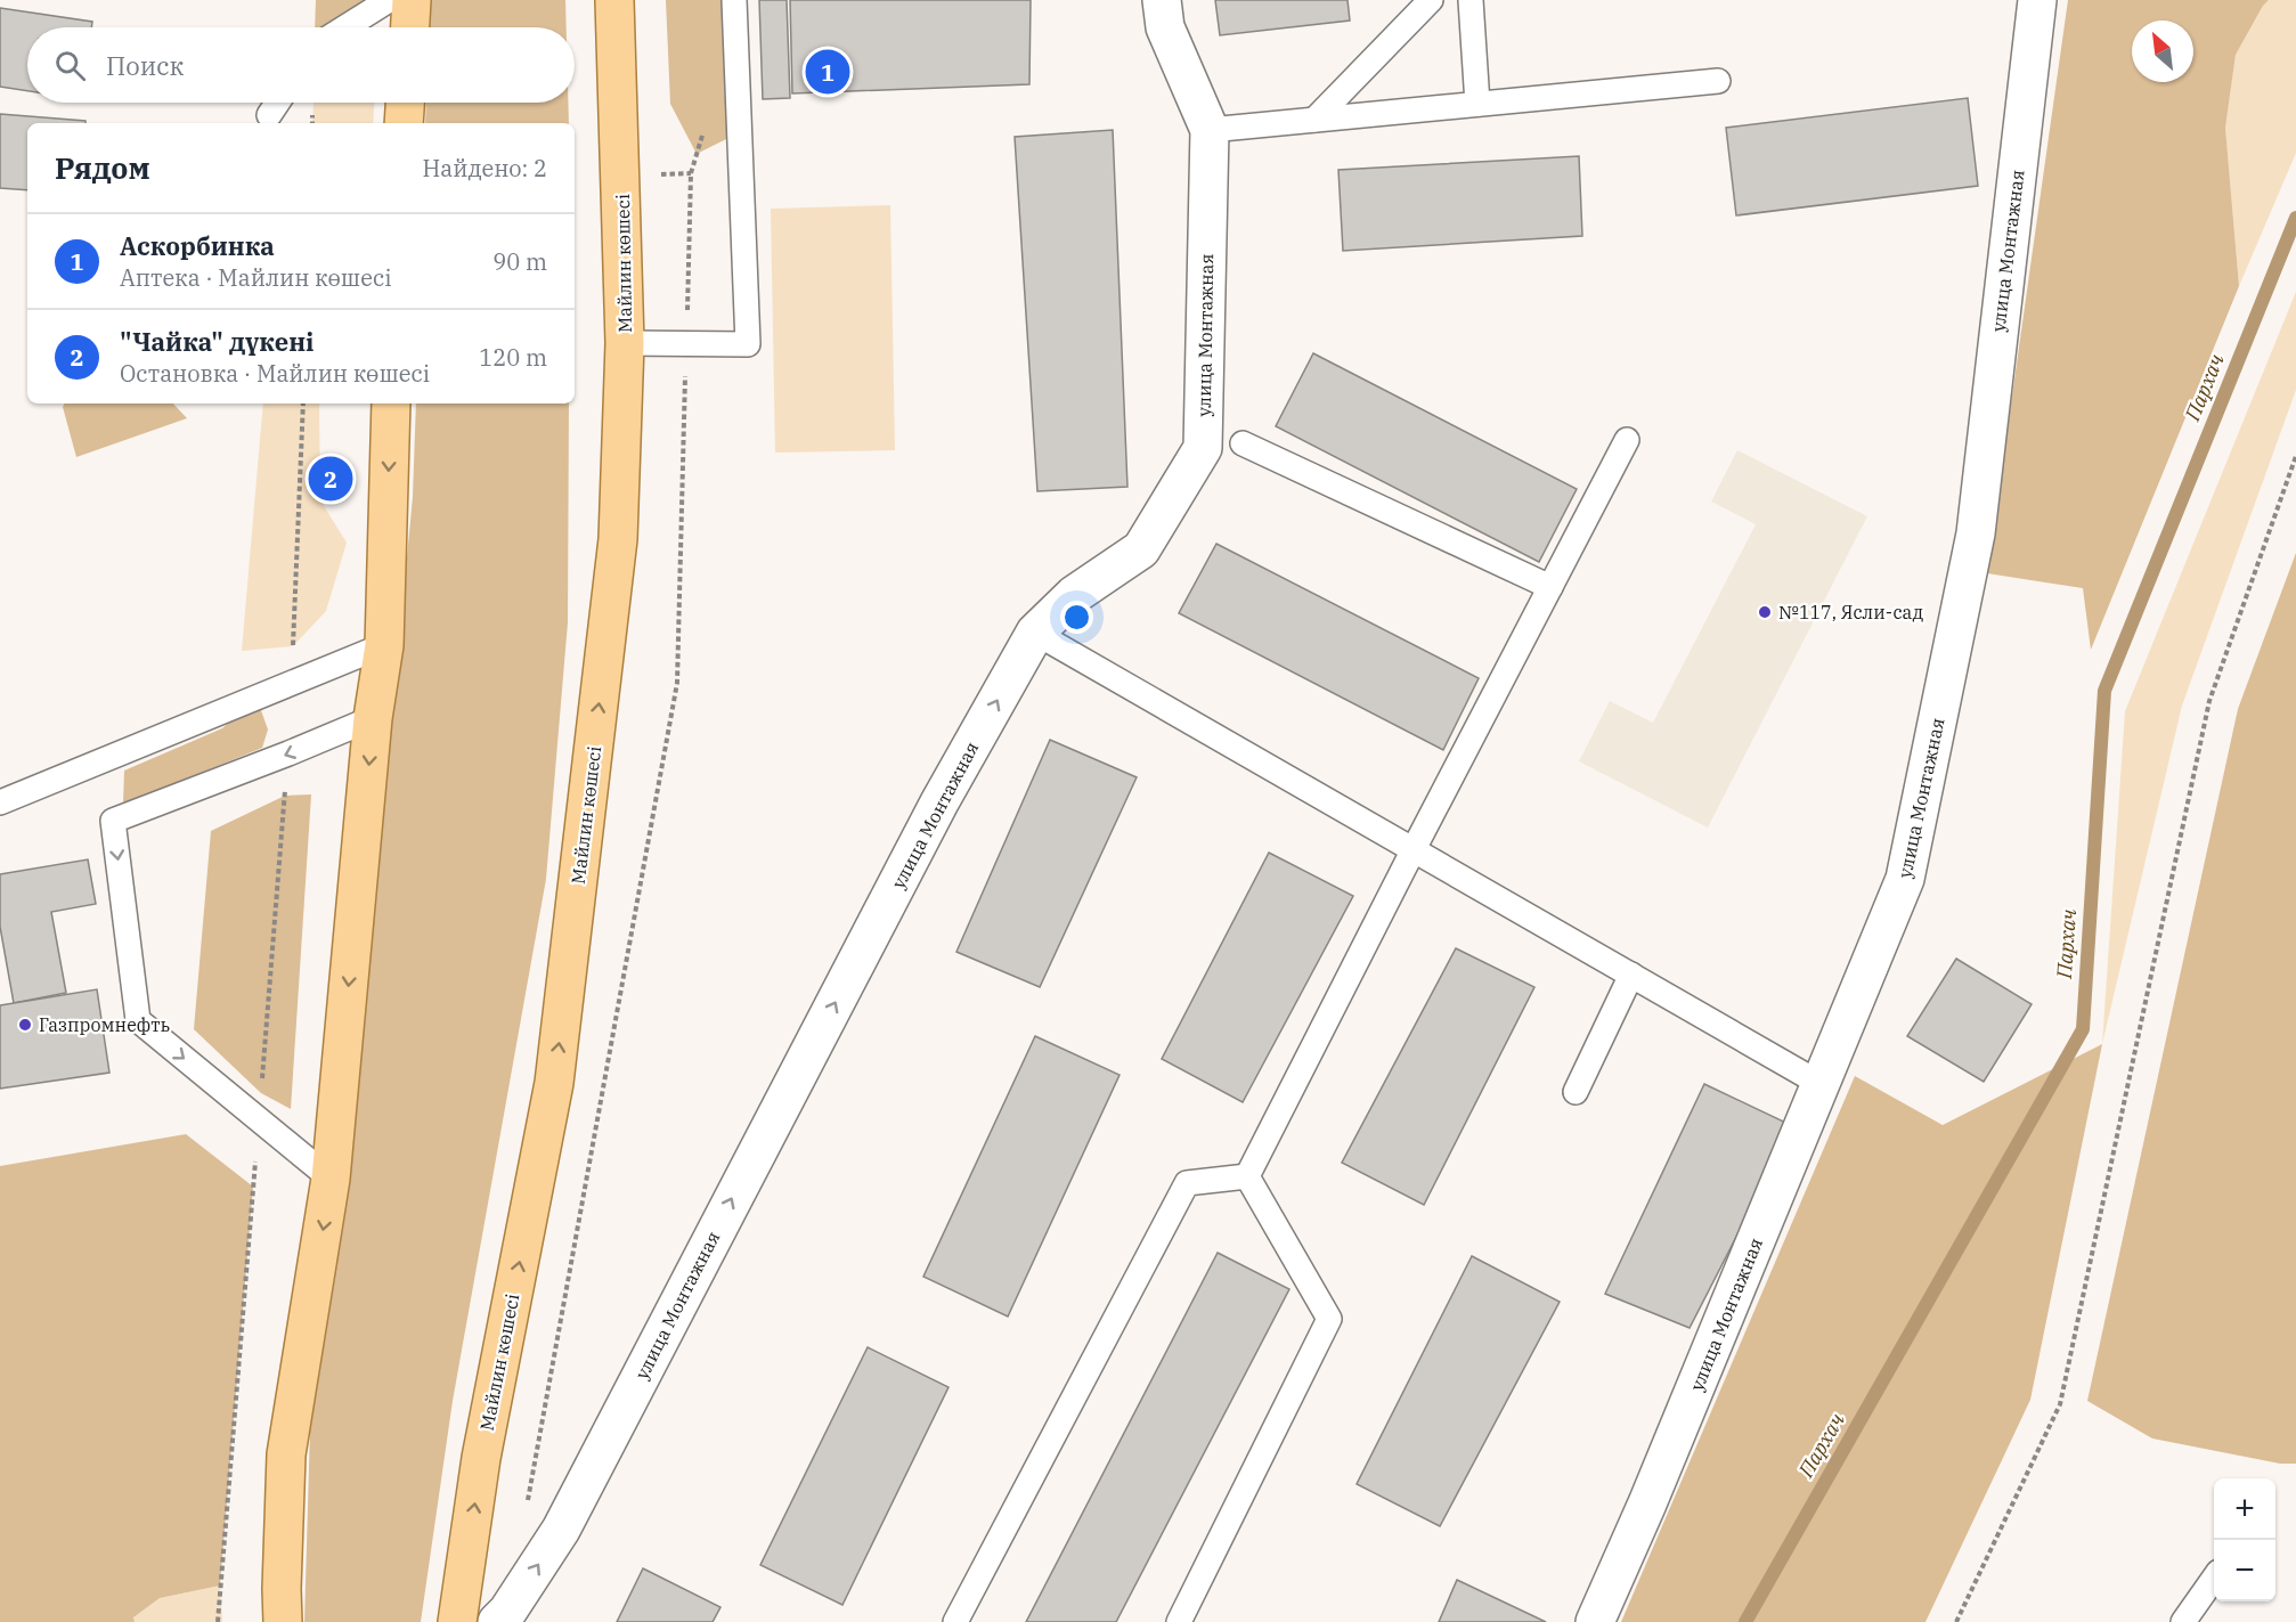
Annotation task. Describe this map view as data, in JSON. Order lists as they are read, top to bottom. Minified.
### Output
{"streets":{"main road":["Майлин көшесі"],"street":["улица Монтажная"]},"water":["Пархач"],"places":["№117, Ясли-сад","Газпромнефть"],"north":"top left","page":{"search":"Поиск","pins":["1","2"],"heading":["Рядом","Найдено: 2"],"list":[{"mark":"1","name":"Аскорбинка","note":"Аптека · Майлин көшесі","value":"90 m"},{"mark":"2","name":"\"Чайка\" дүкені","note":"Остановка · Майлин көшесі","value":"120 m"}],"map_buttons":["+","−"]}}
